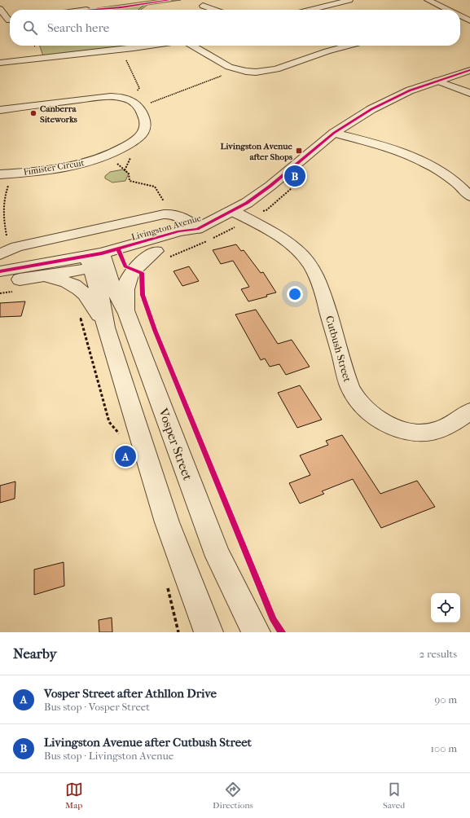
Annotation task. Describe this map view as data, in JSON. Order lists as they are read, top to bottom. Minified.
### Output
{"streets":{"street":["Fimister Circuit","Livingston Avenue","Cutbush Street","Vosper Street"]},"crossings":[["Livingston Avenue","Cutbush Street"],["Livingston Avenue","Vosper Street"]],"places":{"other":["Canberra Siteworks"],"transit":["Livingston Avenue after Shops"]},"page":{"search":"Search here","pins":["B","A"],"heading":["Nearby","2 results"],"list":[{"mark":"A","name":"Vosper Street after Athllon Drive","note":"Bus stop · Vosper Street","value":"90 m"},{"mark":"B","name":"Livingston Avenue after Cutbush Street","note":"Bus stop · Livingston Avenue","value":"100 m"}],"nav":["Map","Directions","Saved"]}}
